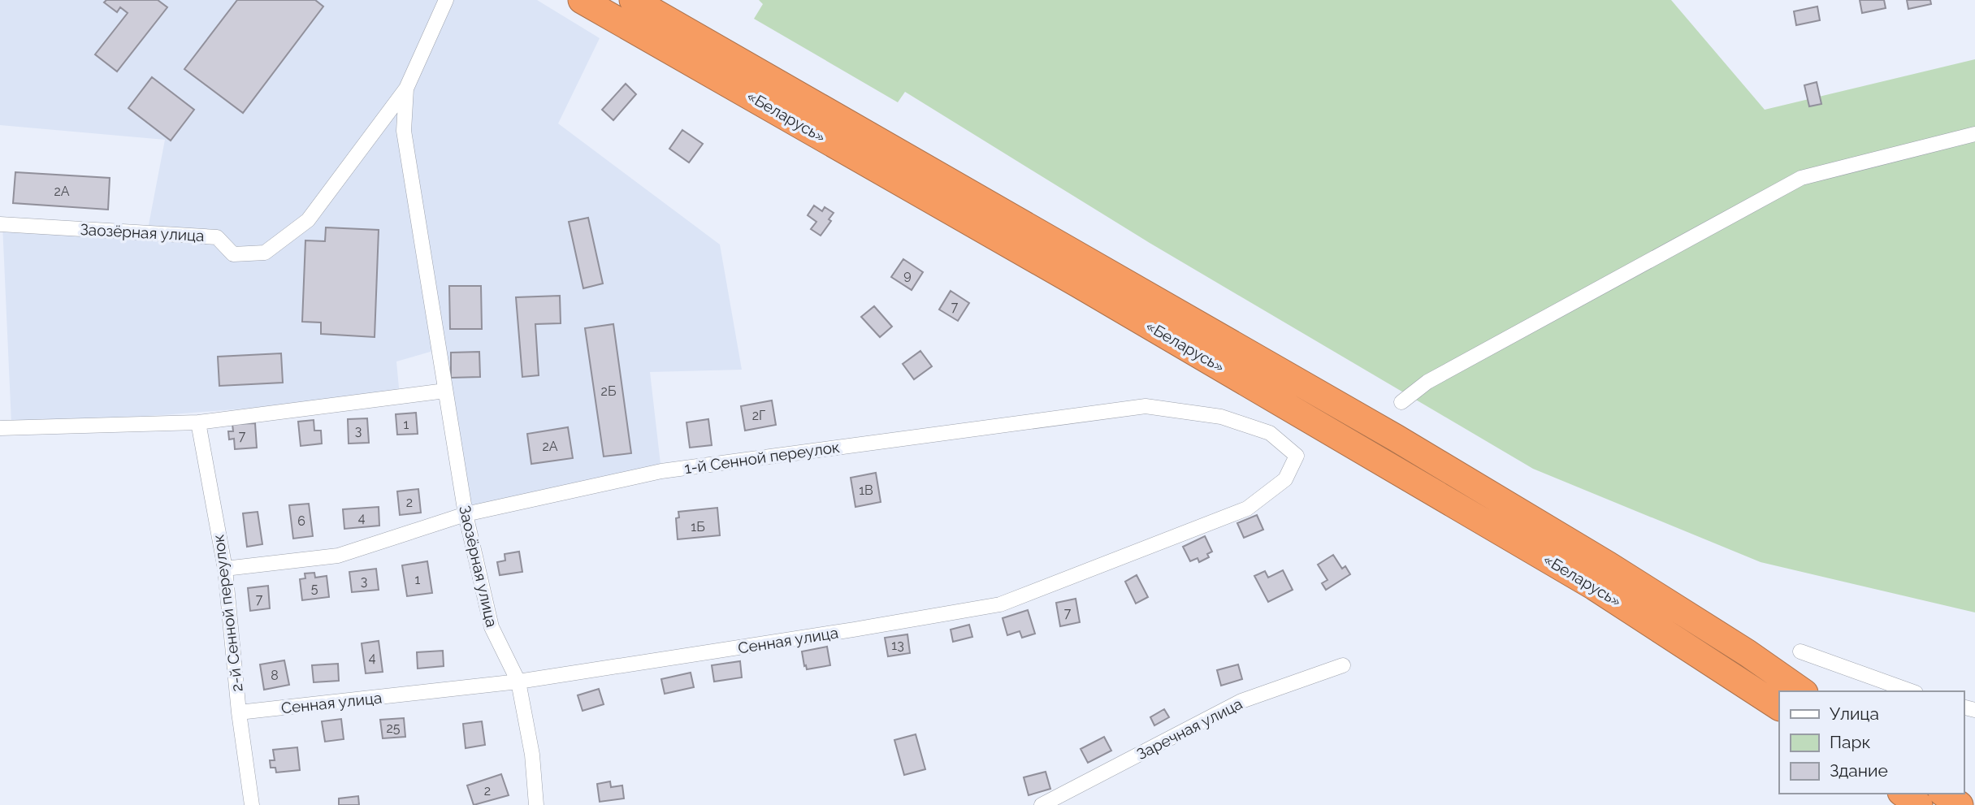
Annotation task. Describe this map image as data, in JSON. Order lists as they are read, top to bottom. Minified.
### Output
{"streets":{"highway":["«Беларусь»"],"street":["Заозёрная улица","1-й Сенной переулок","2-й Сенной переулок","Сенная улица","Заречная улица"]},"crossings":[["Заозёрная улица","1-й Сенной переулок"],["Заозёрная улица","Сенная улица"],["1-й Сенной переулок","2-й Сенной переулок"],["1-й Сенной переулок","Сенная улица"],["2-й Сенной переулок","Сенная улица"]],"house_numbers":["2А","9","7","2Б","2Г","1","3","7","2А","1В","2","4","6","1Б","1","3","5","7","7","13","4","8","25","2"],"legend":["Улица","Парк","Здание"]}
